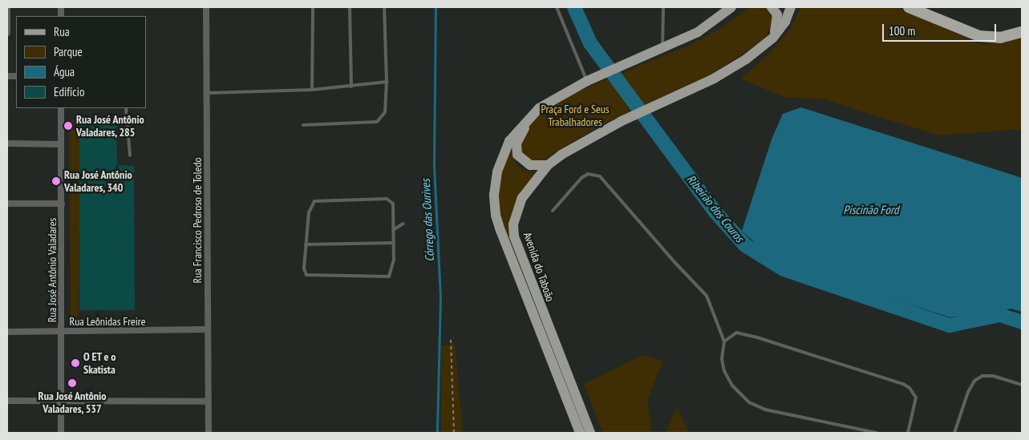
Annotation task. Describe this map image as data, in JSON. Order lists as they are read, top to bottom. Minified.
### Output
{"streets":{"main road":["Avenida do Taboão"],"street":["Rua Francisco Pedroso de Toledo","Rua José Antônio Valadares","Rua Leônidas Freire"]},"crossings":[["Rua Francisco Pedroso de Toledo","Rua Leônidas Freire"],["Rua José Antônio Valadares","Rua Leônidas Freire"]],"water":["Ribeirão dos Couros","Piscinão Ford","Córrego das Ourives"],"parks":["Praça Ford e Seus Trabalhadores"],"places":["Rua José Antônio Valadares, 285","Rua José Antônio Valadares, 340","O ET e o Skatista","Rua José Antônio Valadares, 537"],"legend":["Rua","Parque","Água","Edifício"],"scale_bar":"100 m"}
